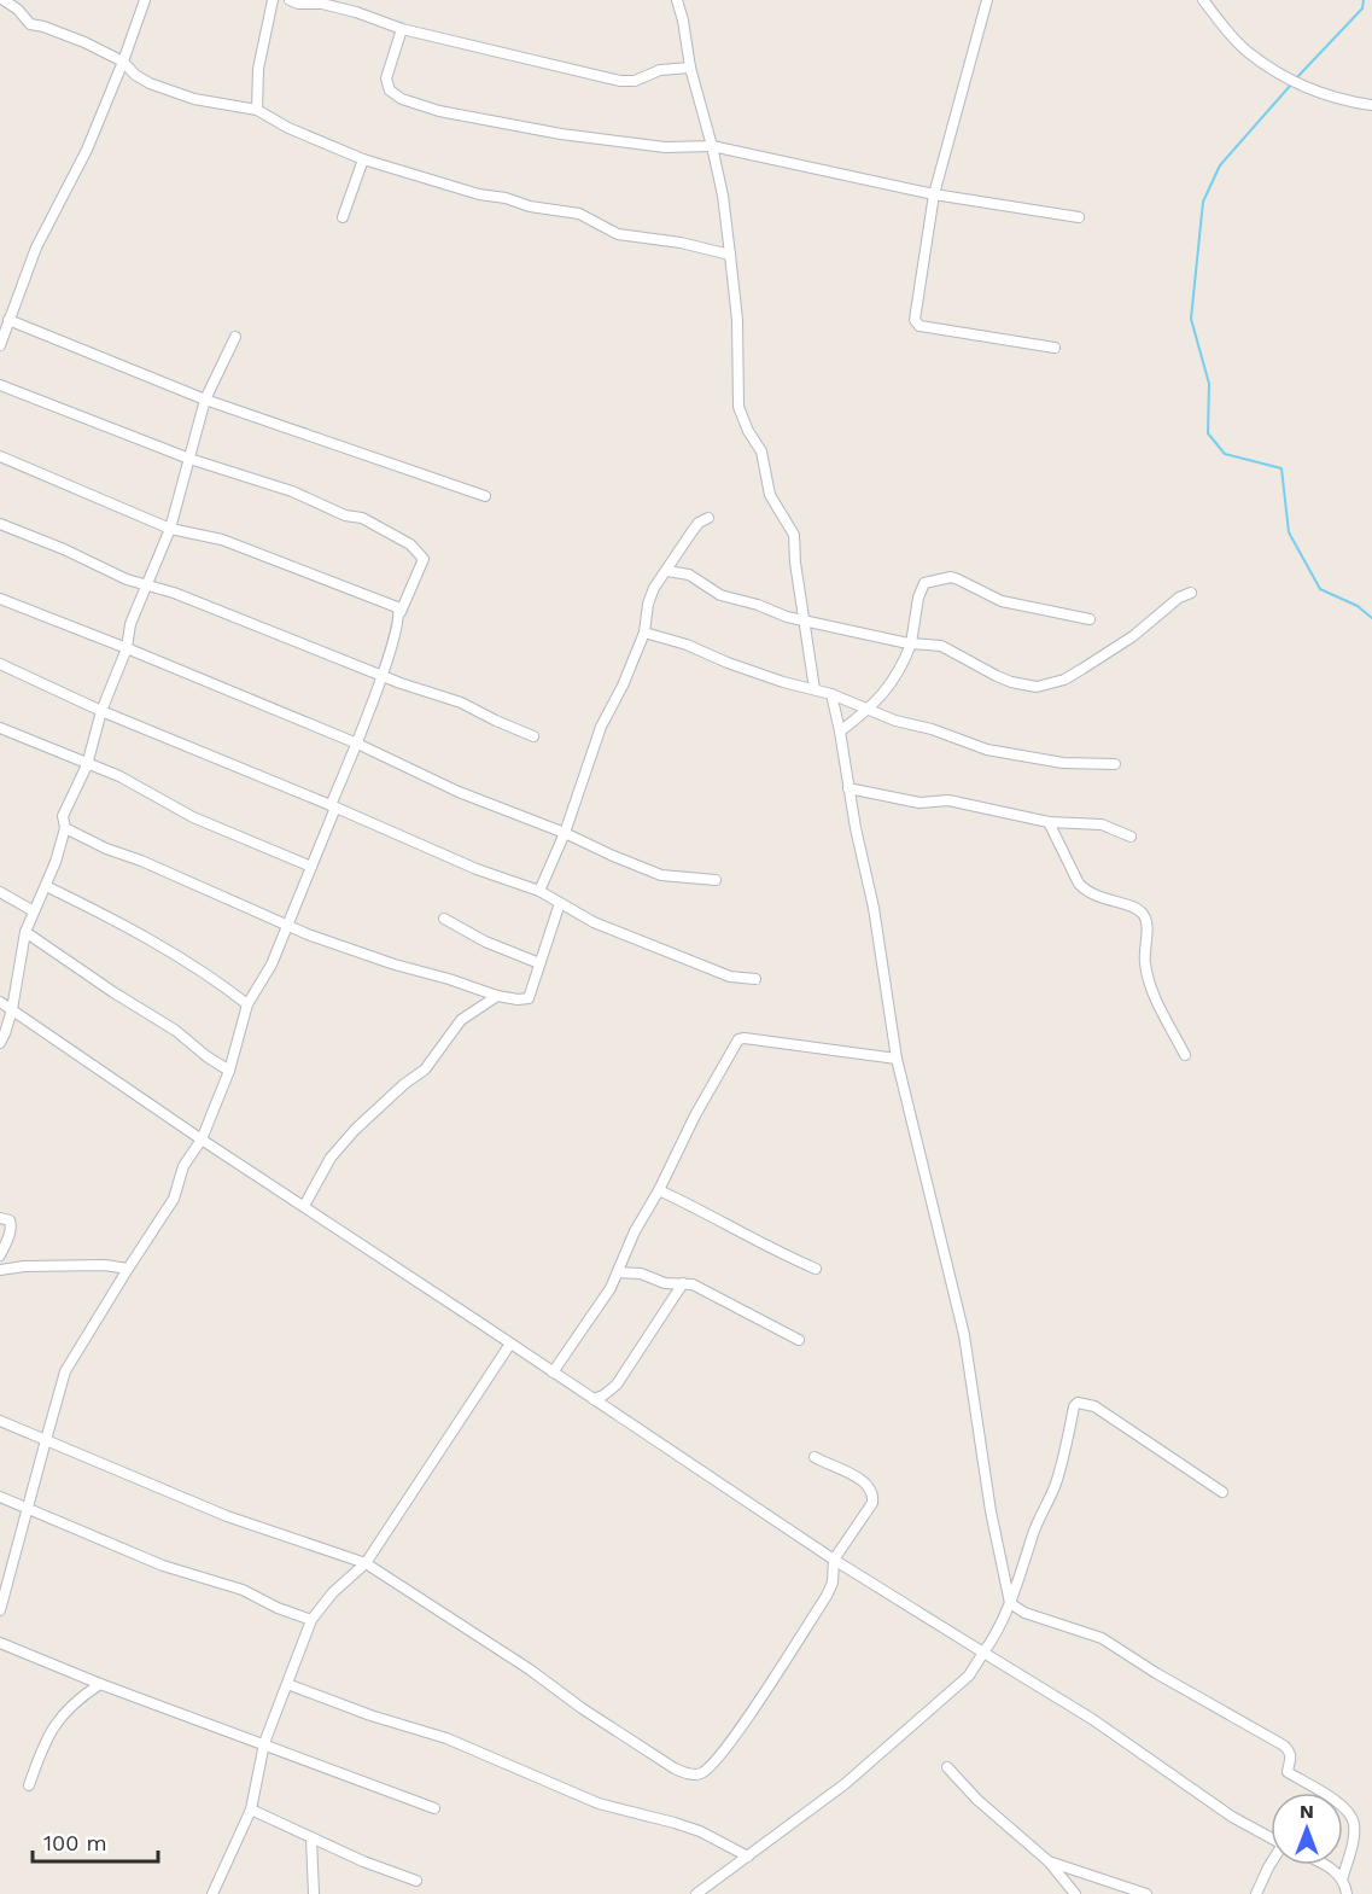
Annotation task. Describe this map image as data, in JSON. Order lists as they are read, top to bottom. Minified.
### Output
{"scale_bar":"100 m","north":"top"}
